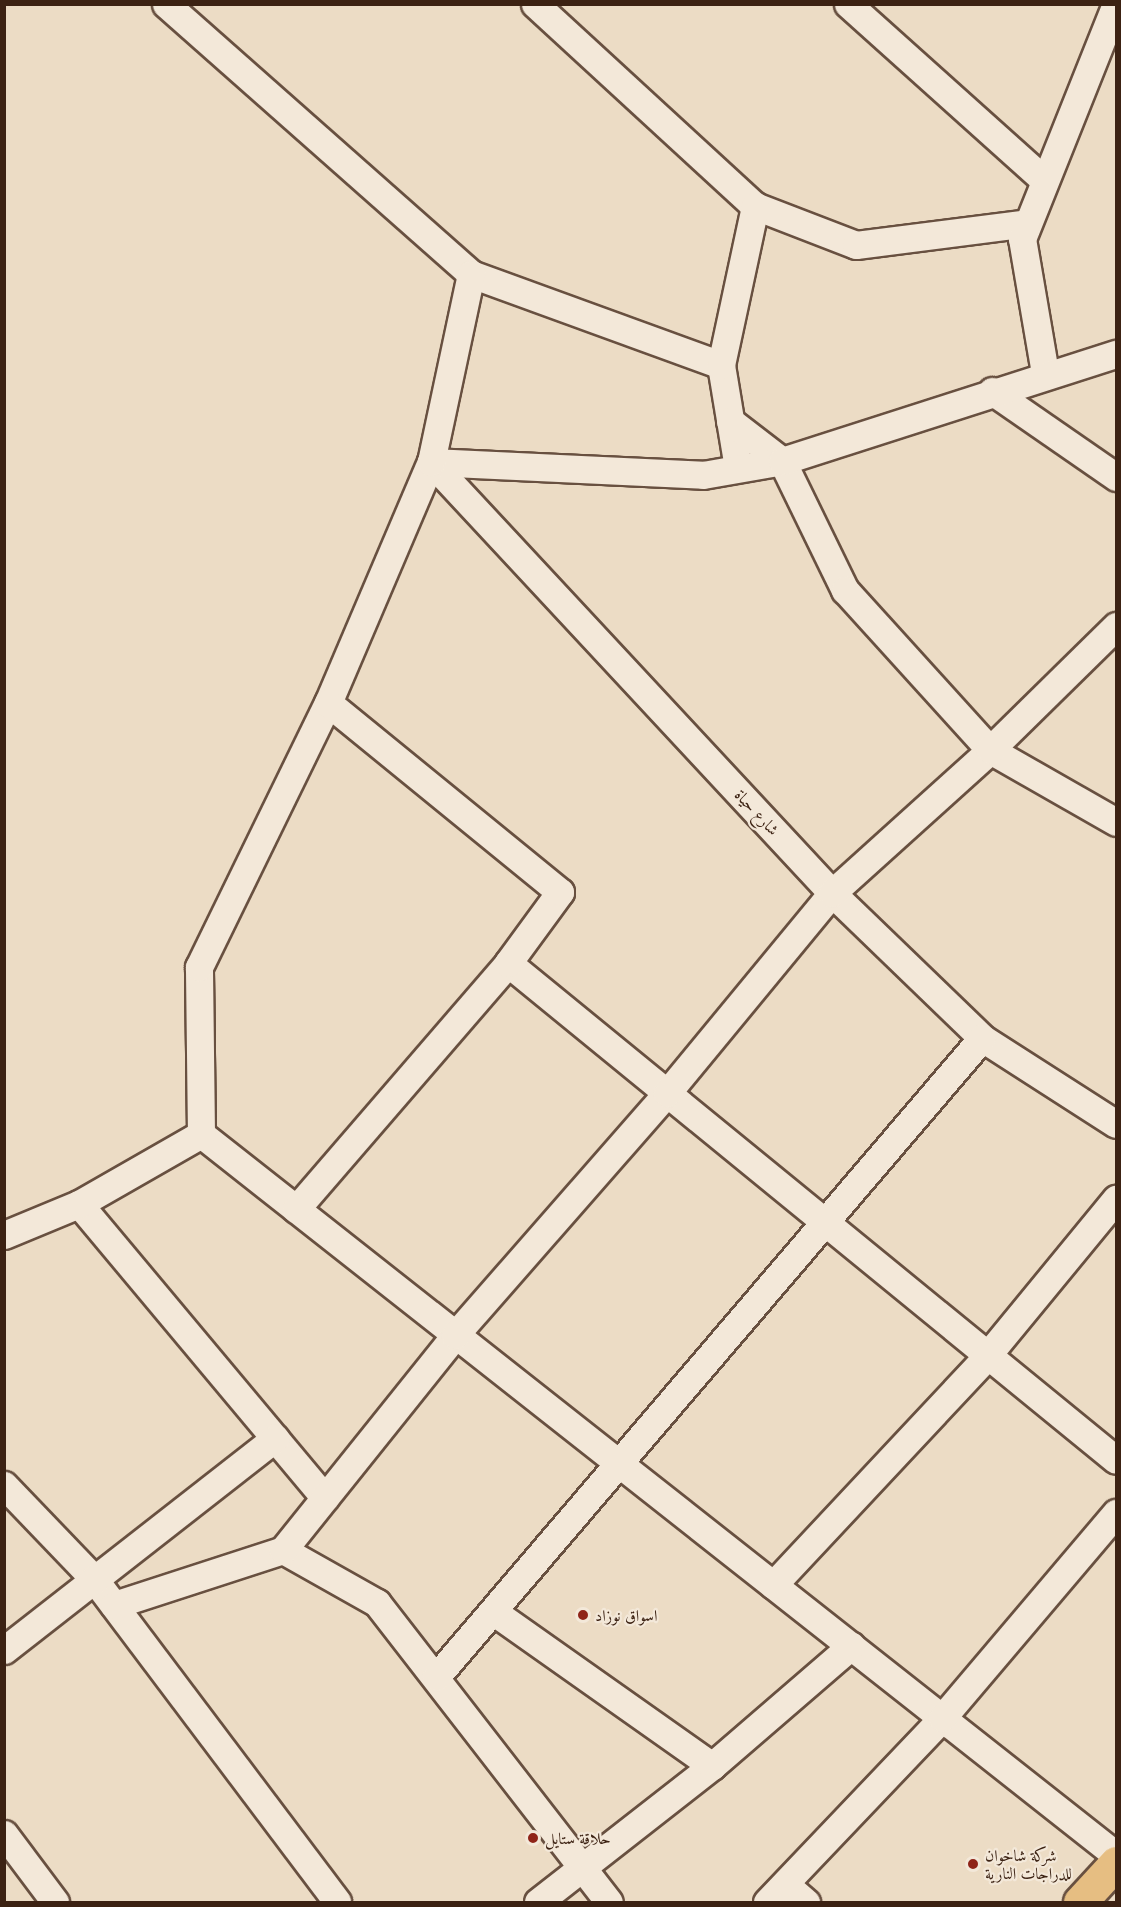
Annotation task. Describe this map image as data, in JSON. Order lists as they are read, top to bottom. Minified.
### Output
{"streets":{"street":["شارع حياة"]},"places":["اسواق نوزاد","حلاقة ستايل","شركة شاخوان للدراجات النارية"]}
